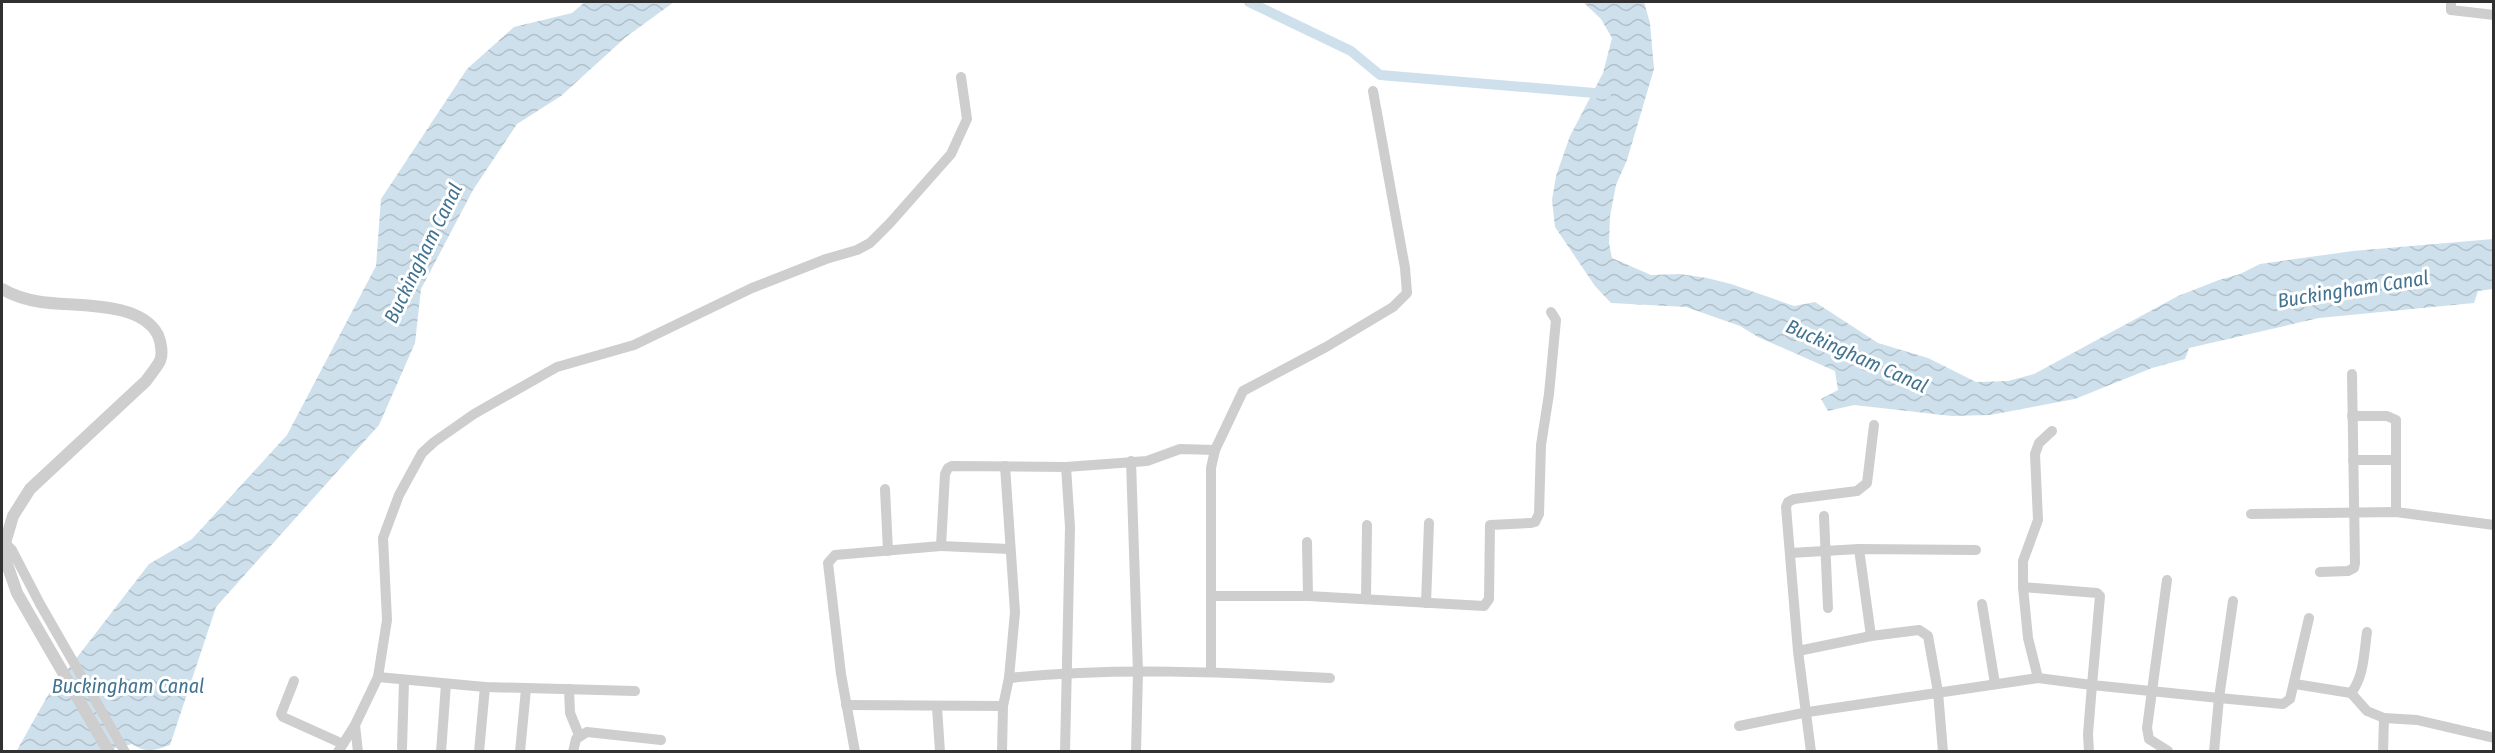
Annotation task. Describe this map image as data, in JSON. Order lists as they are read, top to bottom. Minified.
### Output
{"water":["Buckingham Canal"]}
